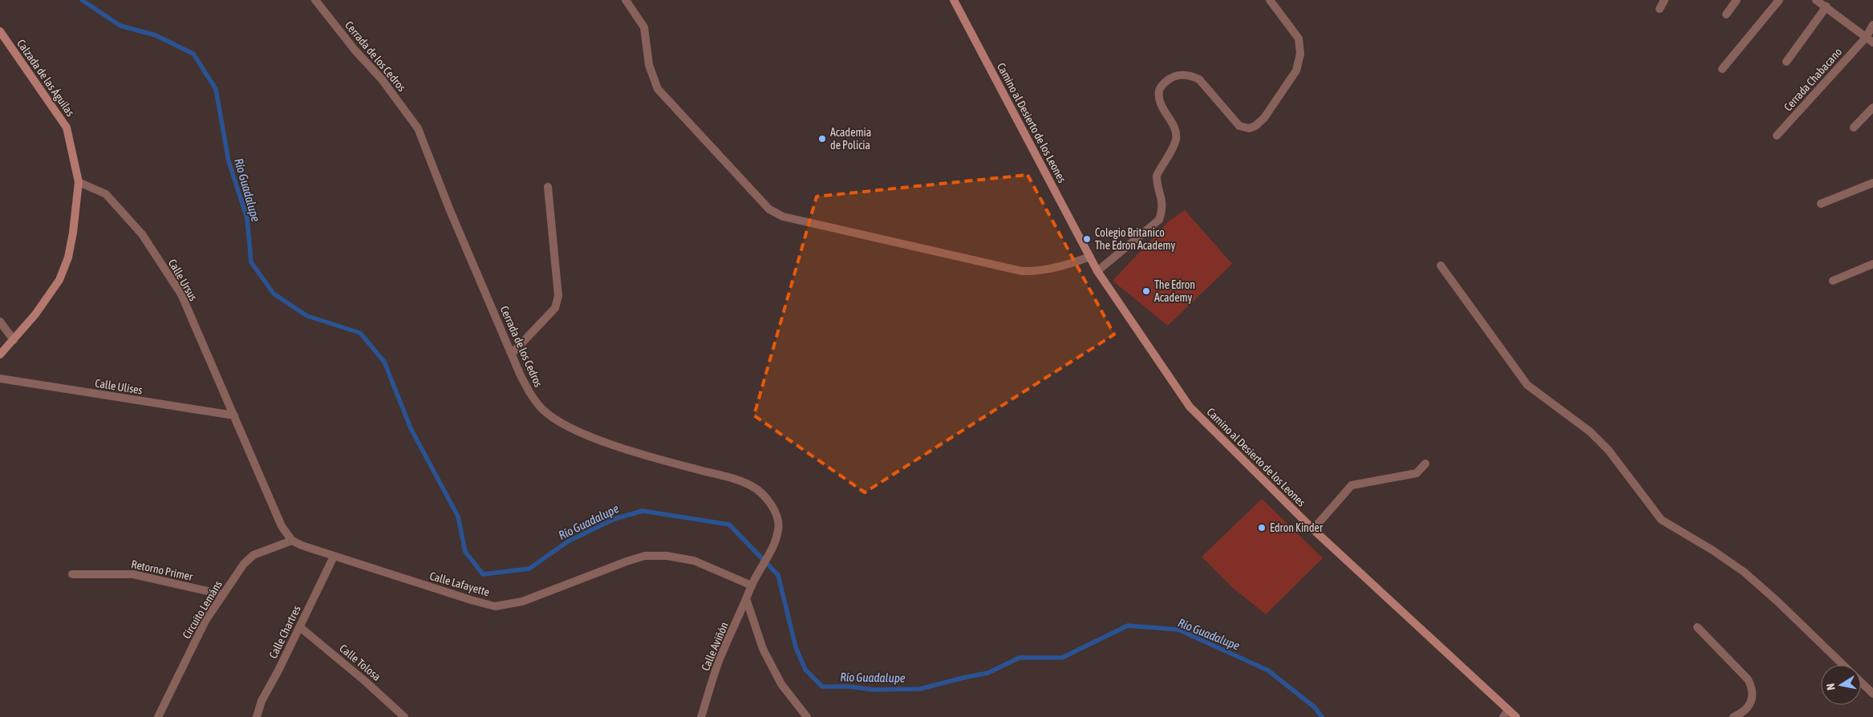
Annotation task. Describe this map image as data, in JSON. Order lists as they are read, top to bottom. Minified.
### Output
{"streets":{"main road":["Calzada de las Águilas","Camino al Desierto de los Leones"],"street":["Cerrada de los Cedros","Cerrada Chabacano","Calle Ursus","Calle Ulises","Retorno Primer","Calle Lafayette","Circuito Lemáns","Calle Chartres","Calle Aviñón","Calle Tolosa"]},"crossings":[["Cerrada de los Cedros","Calle Lafayette"],["Cerrada de los Cedros","Calle Aviñón"],["Calzada de las Águilas","Calle Ursus"],["Calle Ursus","Calle Ulises"],["Retorno Primer","Circuito Lemáns"],["Calle Lafayette","Circuito Lemáns"],["Calle Lafayette","Calle Chartres"],["Calle Lafayette","Calle Aviñón"],["Calle Chartres","Calle Tolosa"]],"water":["Río Guadalupe"],"places":["Academia de Policia","Colegio Britanico The Edron Academy","The Edron Academy","Edron Kinder"],"north":"left"}
